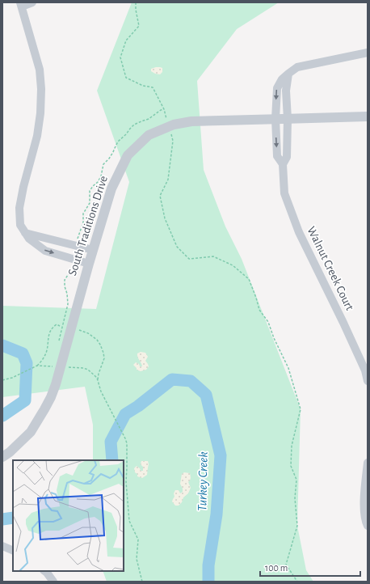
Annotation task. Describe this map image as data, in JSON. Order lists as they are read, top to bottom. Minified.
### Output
{"streets":{"street":["South Traditions Drive","Walnut Creek Court"]},"crossings":[["South Traditions Drive","Walnut Creek Court"]],"water":["Turkey Creek"],"scale_bar":"100 m"}
